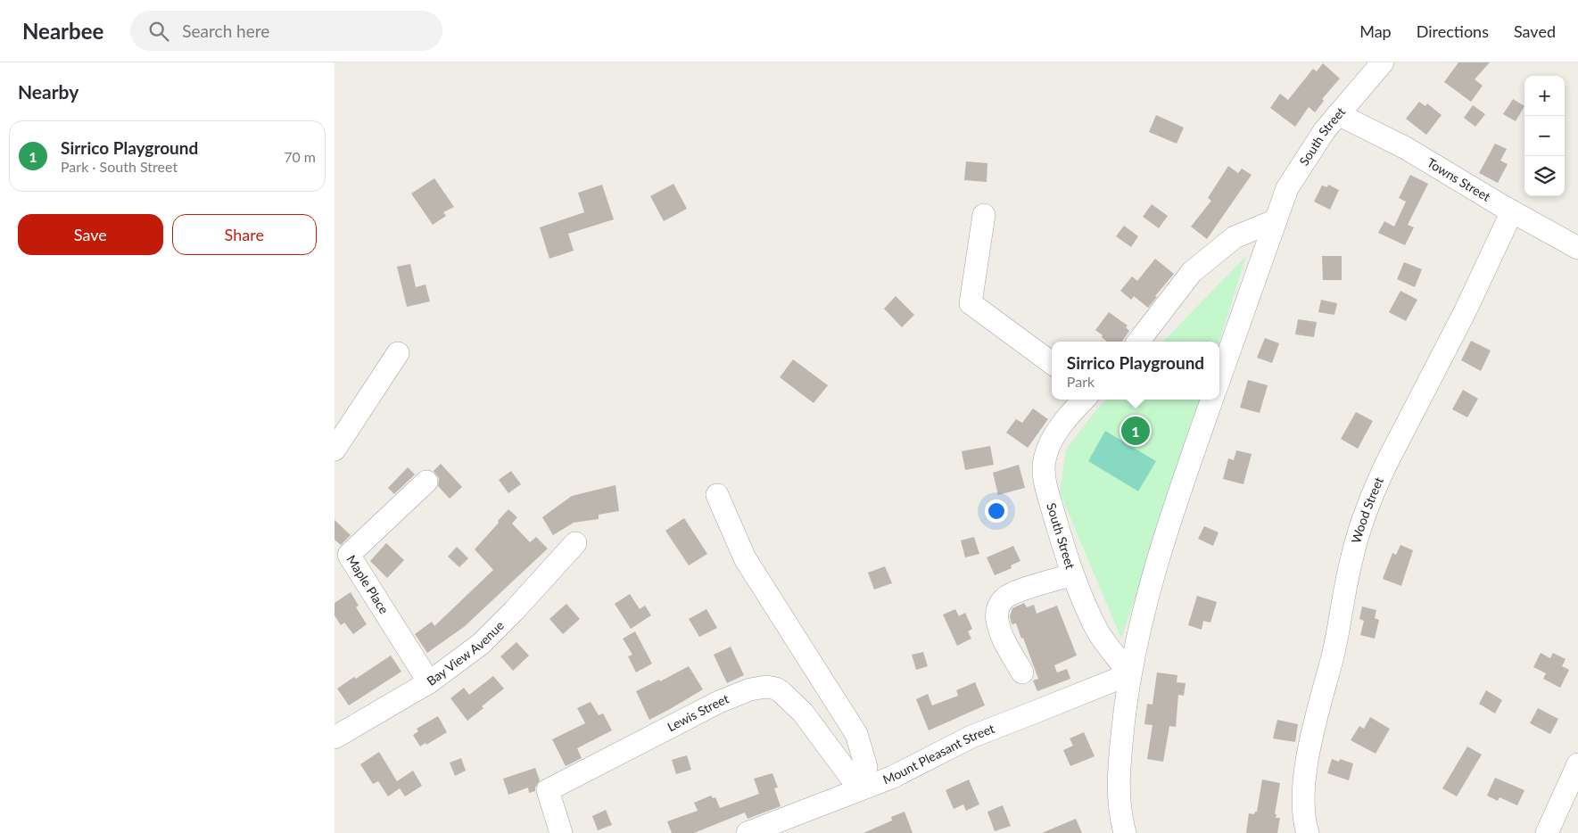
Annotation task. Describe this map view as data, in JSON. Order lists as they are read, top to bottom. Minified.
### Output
{"streets":{"street":["South Street","Towns Street","Wood Street","Maple Place","Bay View Avenue","Lewis Street","Mount Pleasant Street"]},"crossings":[["South Street","Towns Street"],["South Street","Mount Pleasant Street"],["Towns Street","Wood Street"],["Maple Place","Bay View Avenue"],["Lewis Street","Mount Pleasant Street"]],"page":{"header":"Nearbee","search":"Search here","nav":["Map","Directions","Saved"],"heading":"Nearby","map_buttons":["+","−"],"list":[{"mark":"1","name":"Sirrico Playground","note":"Park · South Street","value":"70 m"}],"buttons":["Save","Share"],"popup":["Sirrico Playground","Park"],"pins":"1"}}
